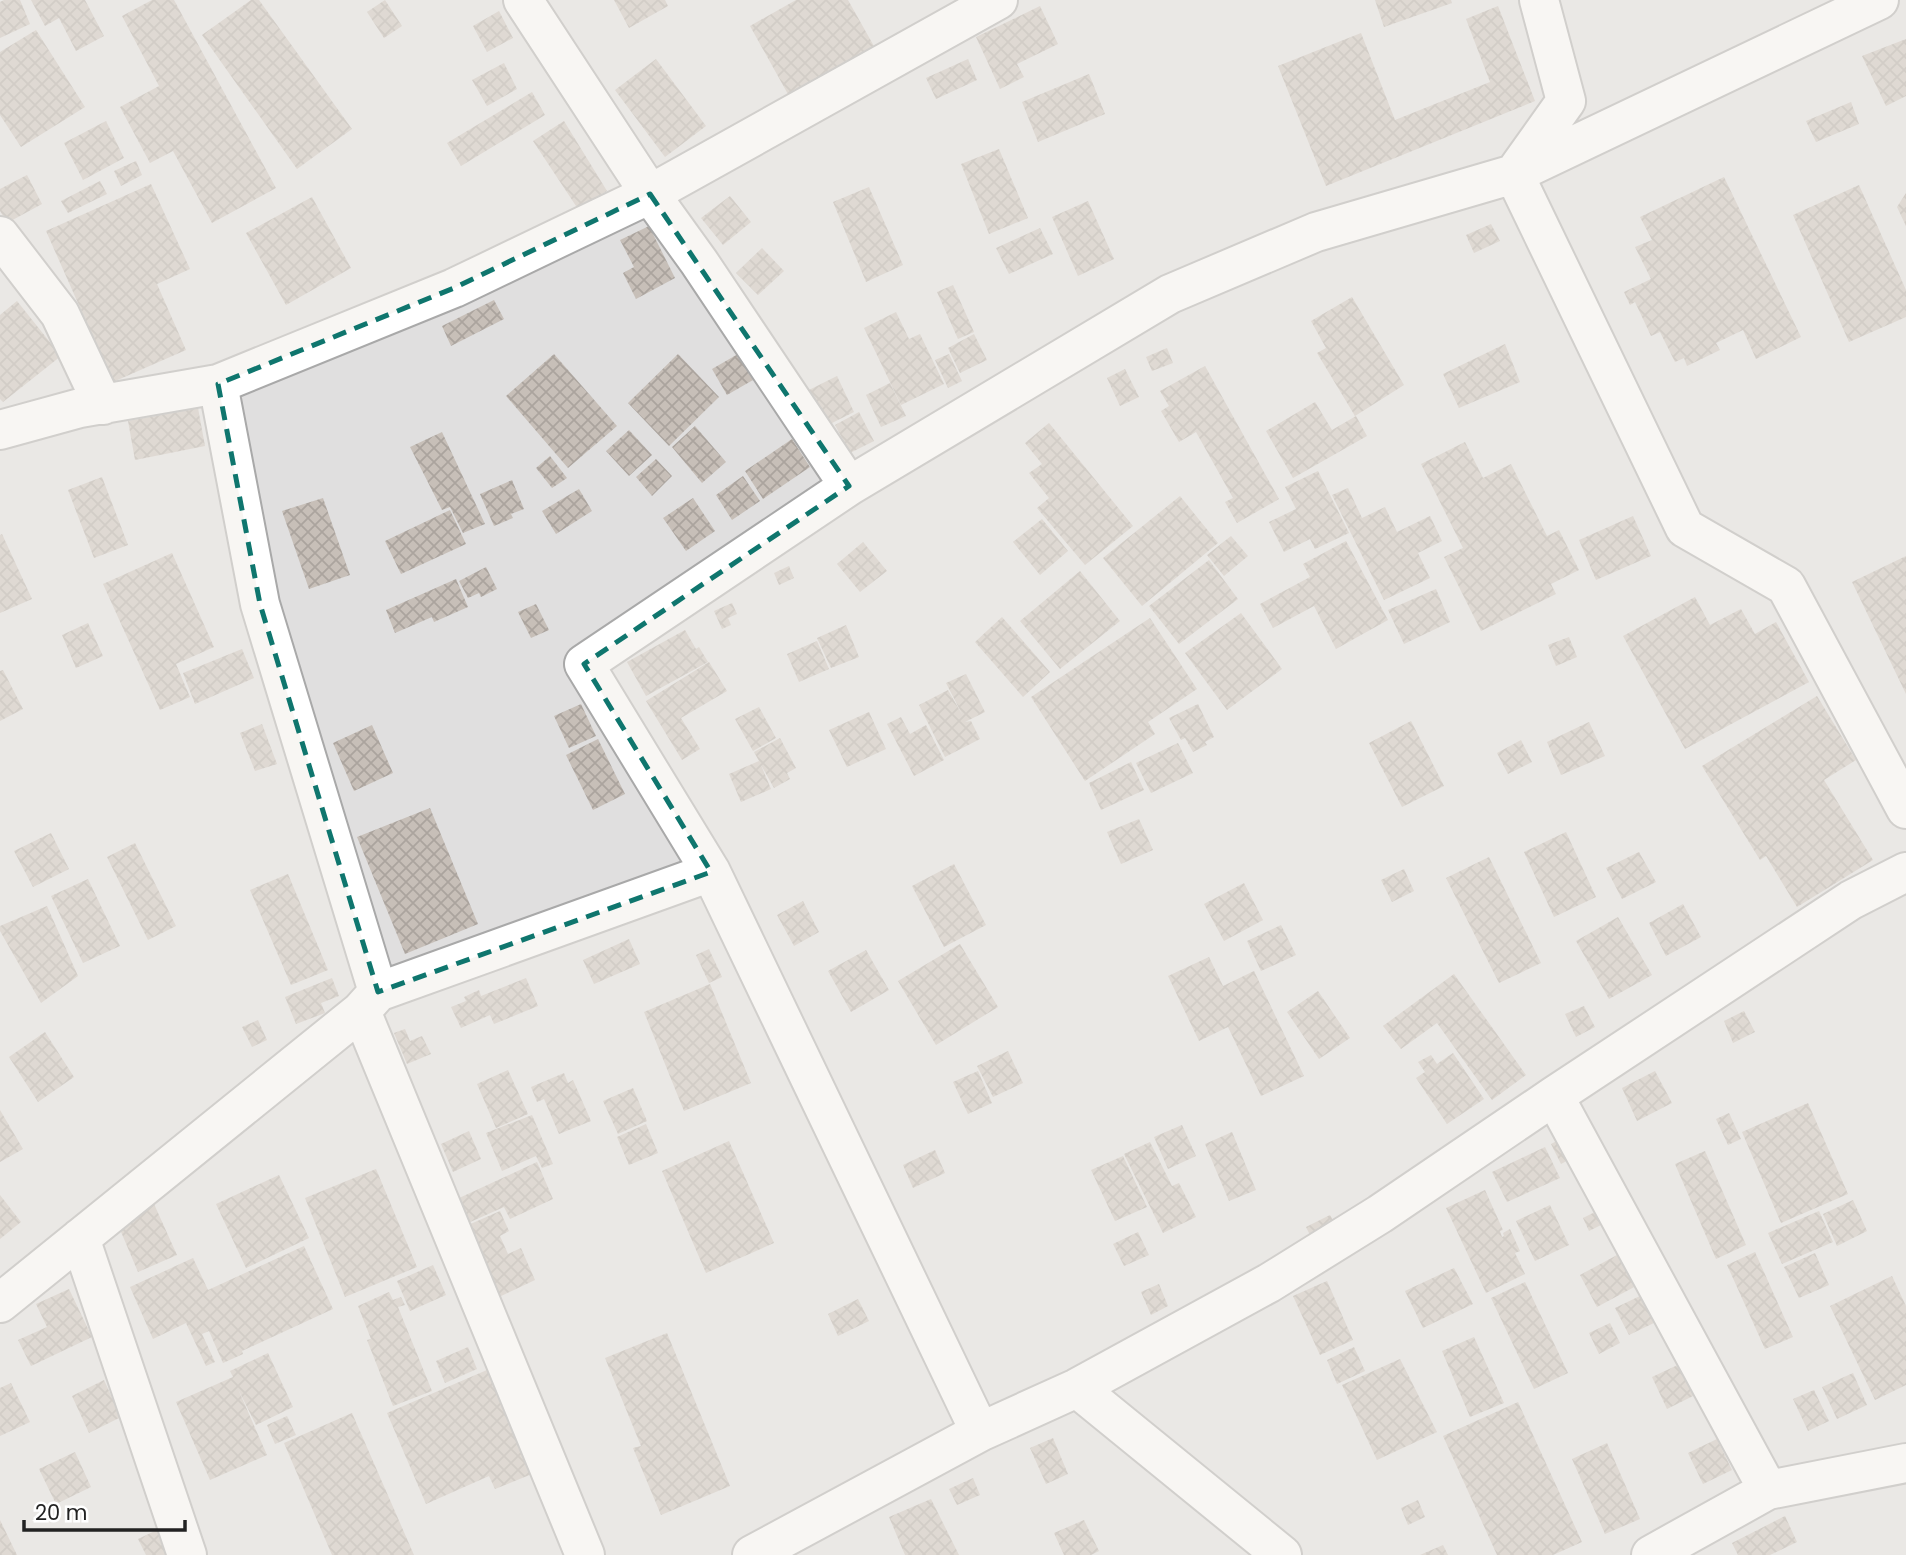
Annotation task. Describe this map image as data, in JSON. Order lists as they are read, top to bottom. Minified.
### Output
{"scale_bar":"20 m"}
